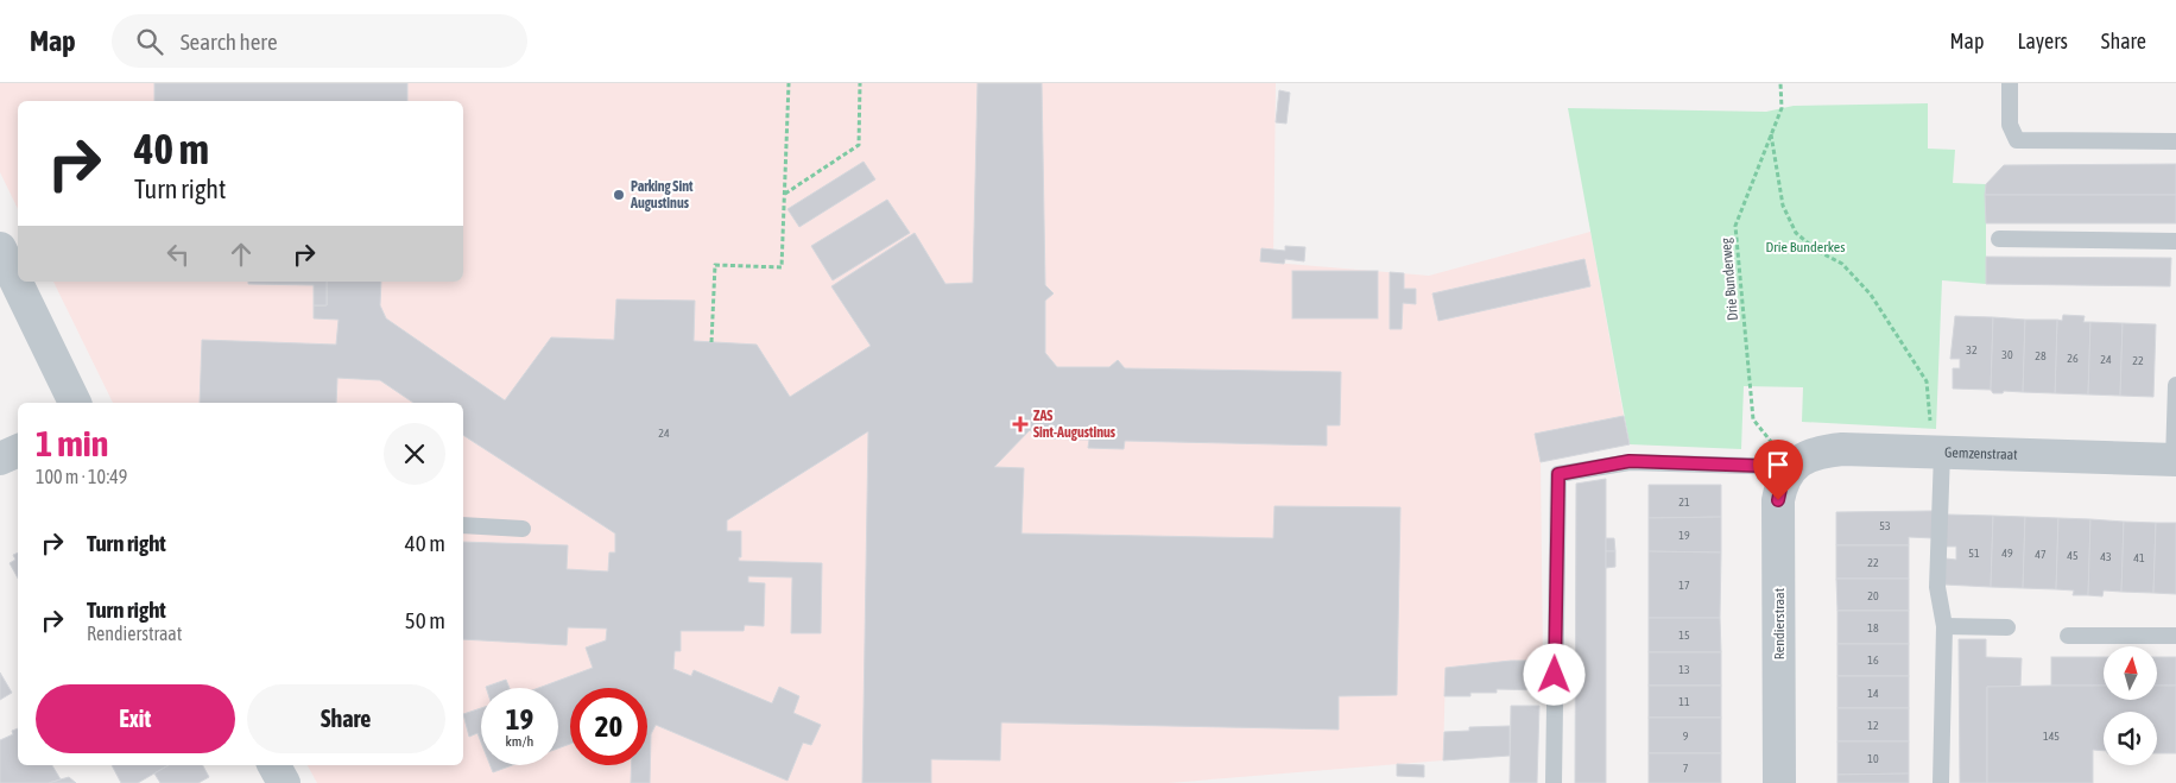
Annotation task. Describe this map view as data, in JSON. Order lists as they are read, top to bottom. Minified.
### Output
{"streets":{"street":["Gemzenstraat","Rendierstraat"],"path":["Drie Bunderweg"]},"crossings":[["Drie Bunderweg","Gemzenstraat"],["Drie Bunderweg","Rendierstraat"],["Gemzenstraat","Rendierstraat"]],"parks":["Drie Bunderkes"],"places":{"other":["Parking Sint Augustinus"],"health":["ZAS Sint-Augustinus"]},"house_numbers":["32","30","28","26","24","22","24","21","53","19","51","49","47","45","43","41","22","17","20","18","15","16","13","14","11","12","9","145","10","7"],"north":"top","page":{"header":"Map","search":"Search here","nav":["Map","Layers","Share"],"turn":["40 m","Turn right"],"heading":["1 min","100 m · 10:49"],"list":[{"name":"Turn right","value":"40 m"},{"name":"Turn right","note":"Rendierstraat","value":"50 m"}],"buttons":["Exit","Share"],"speed":"19 km/h","limit":"20"}}
